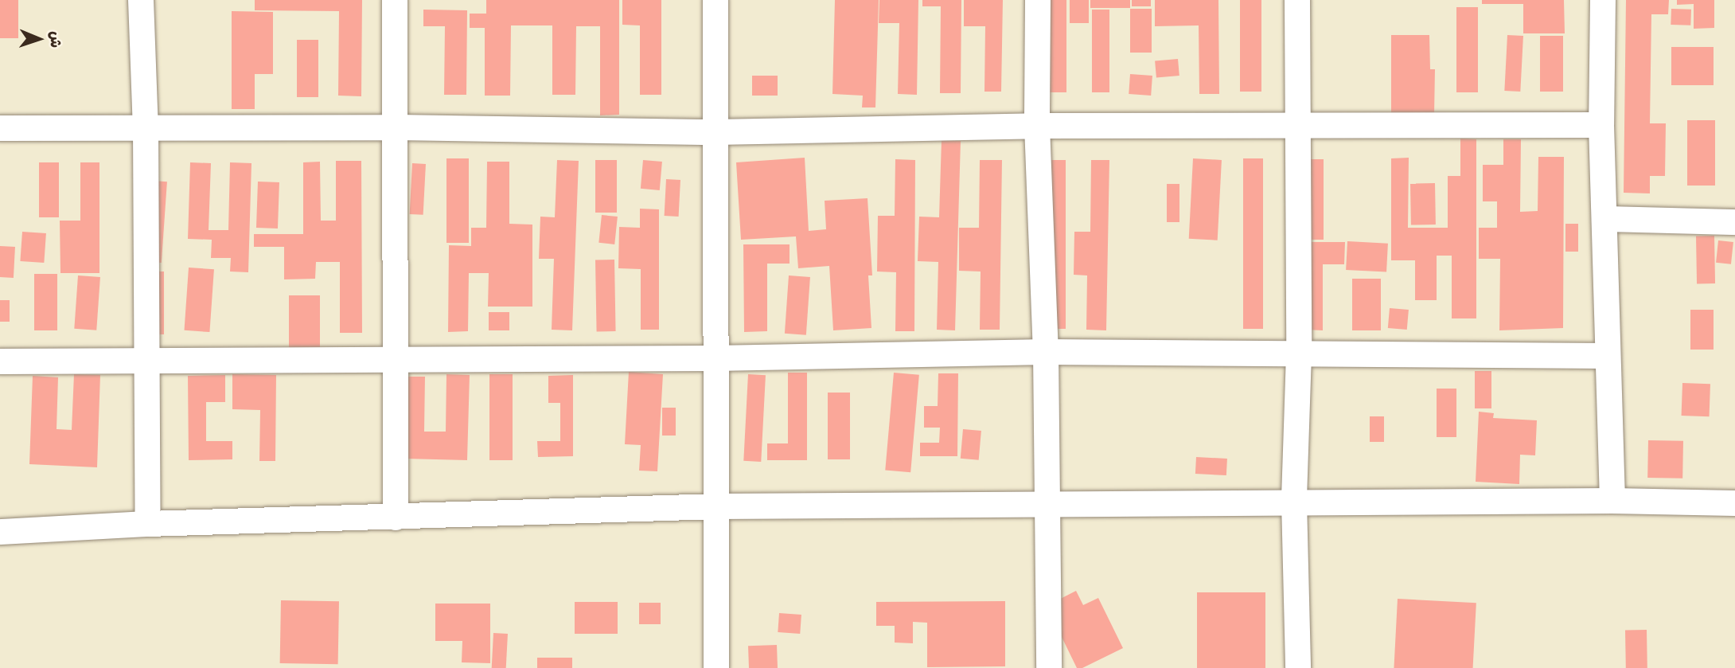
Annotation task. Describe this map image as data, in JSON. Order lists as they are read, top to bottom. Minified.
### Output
{"north":"right"}
